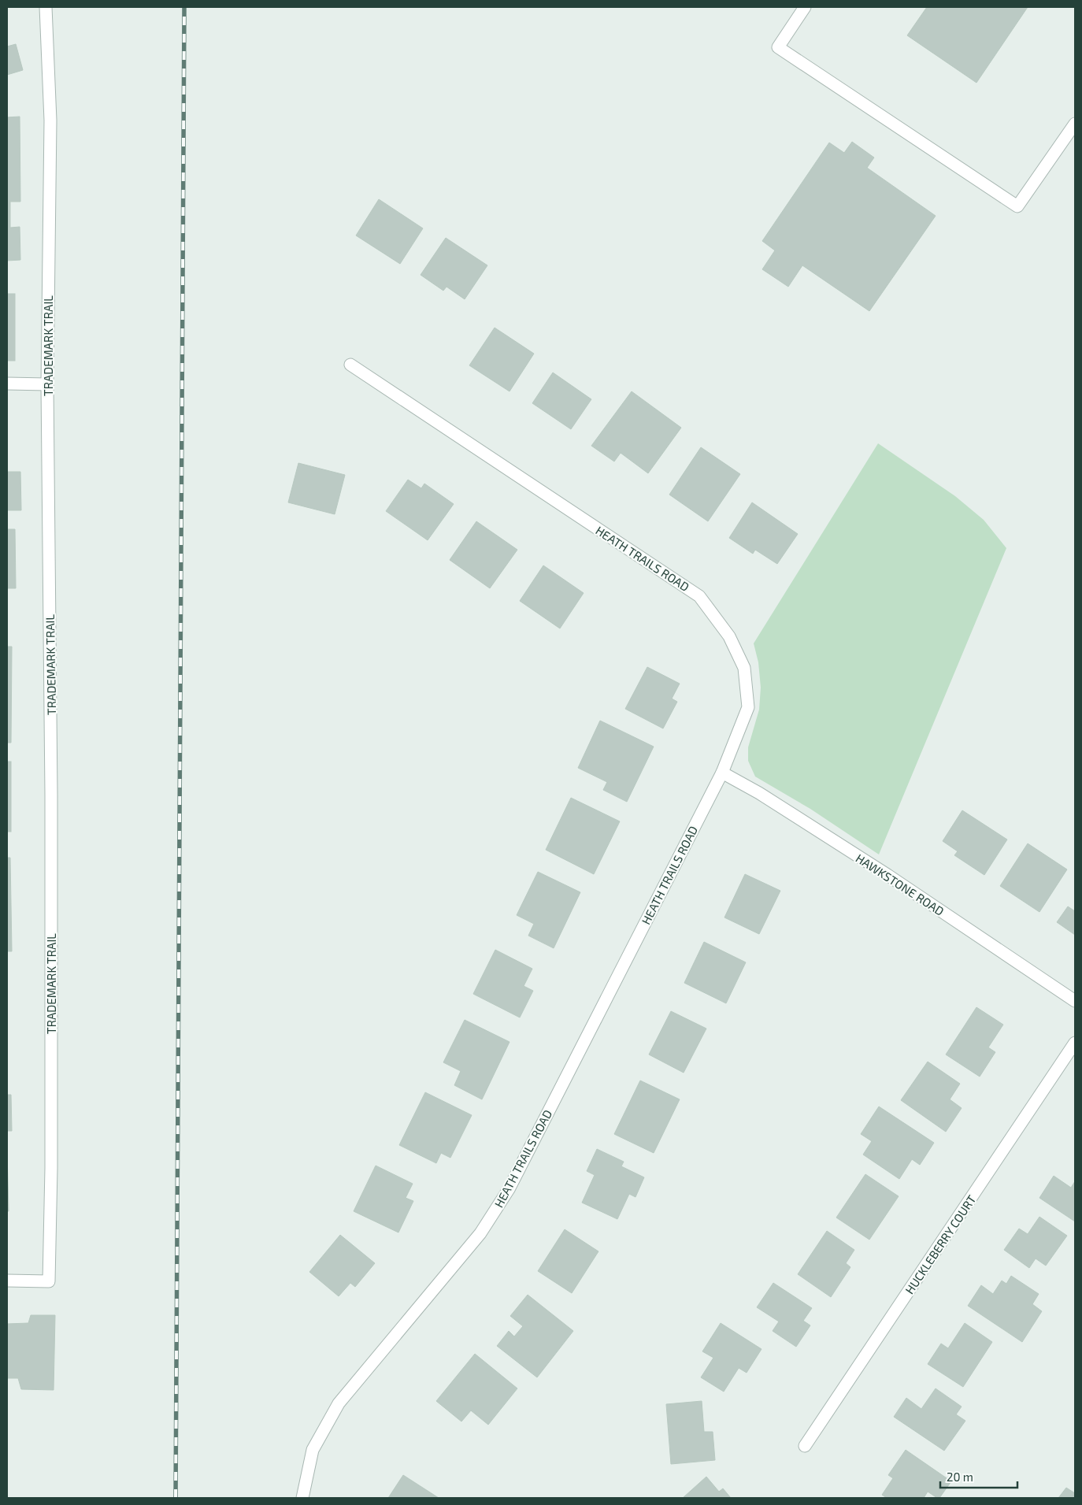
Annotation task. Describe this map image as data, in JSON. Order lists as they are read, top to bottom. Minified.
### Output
{"streets":{"street":["TRADEMARK TRAIL","HEATH TRAILS ROAD","HAWKSTONE ROAD","HUCKLEBERRY COURT"]},"crossings":[["HEATH TRAILS ROAD","HAWKSTONE ROAD"]],"scale_bar":"20 m"}
